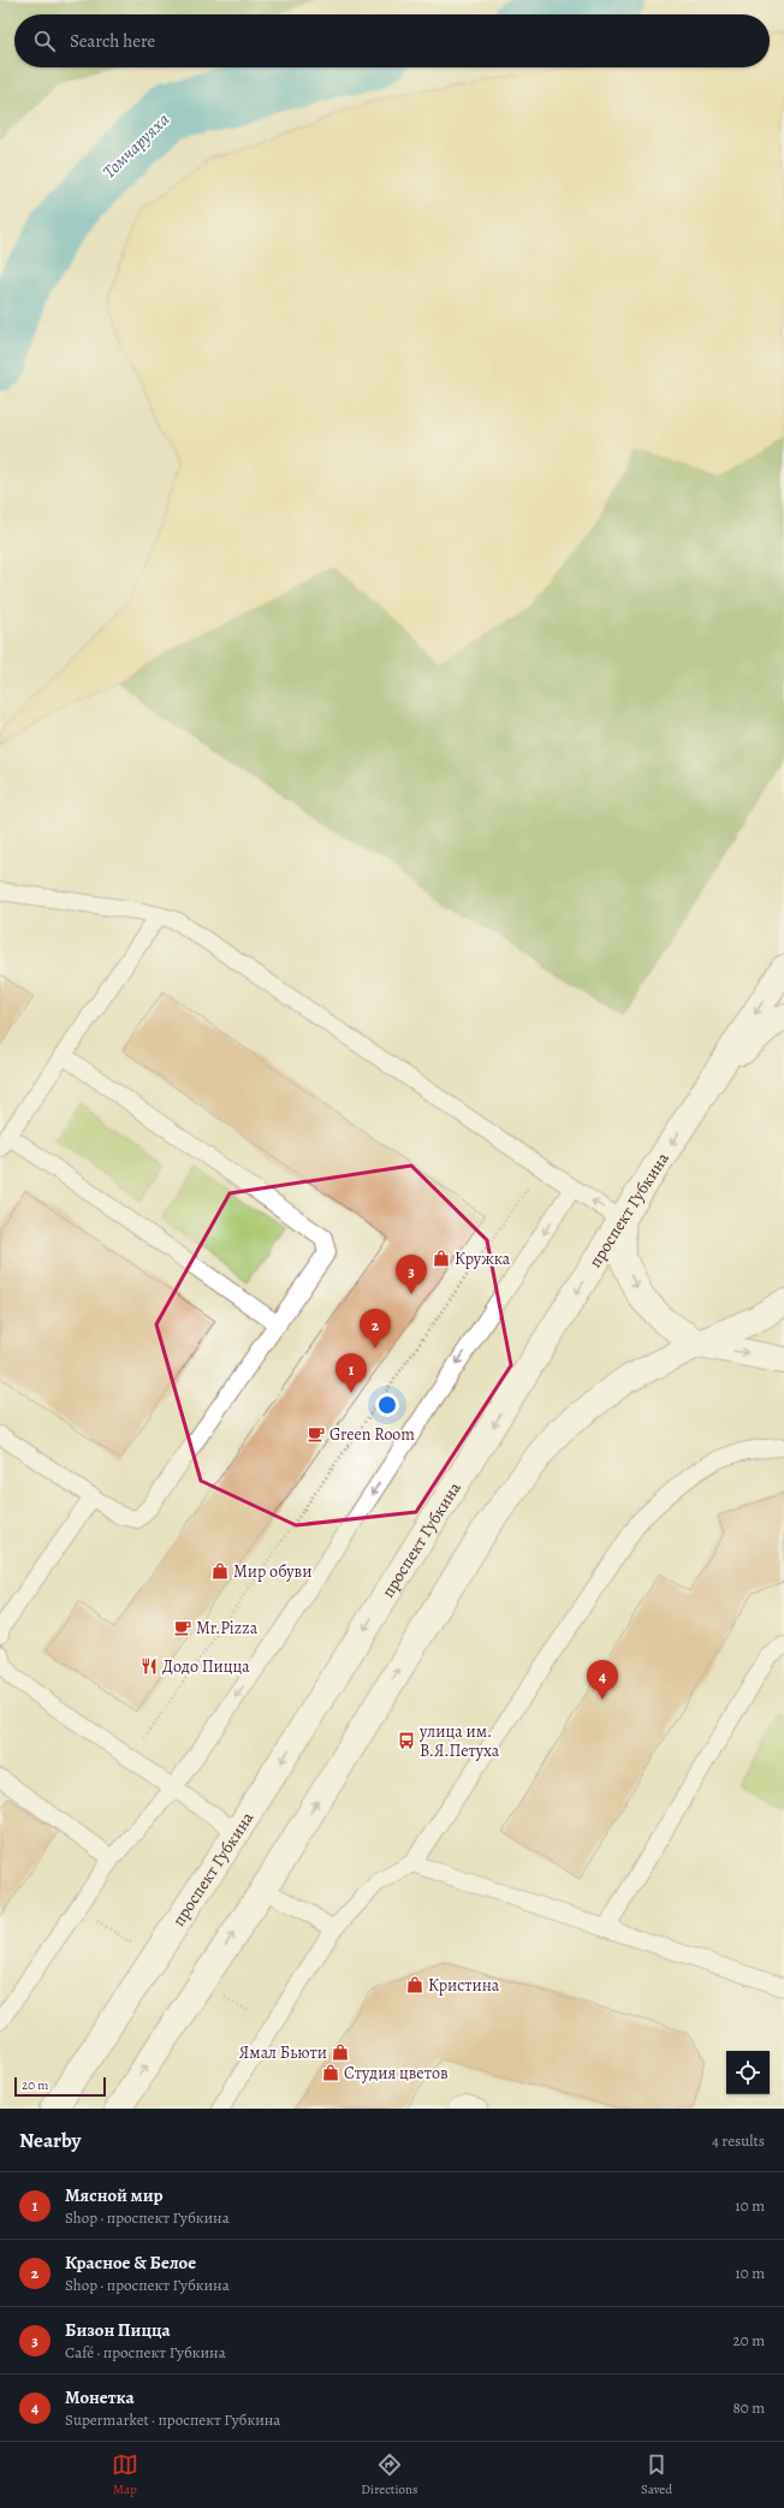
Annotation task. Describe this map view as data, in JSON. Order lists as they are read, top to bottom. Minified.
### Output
{"streets":{"main road":["проспект Губкина"]},"water":["Томчаруяха"],"places":{"shop":["Кружка","Мир обуви","Кристина","Ямал Бьюти","Студия цветов"],"cafe":["Green Room","Mr.Pizza"],"restaurant":["Додо Пицца"],"bus stop":["улица им. В.Я.Петуха"]},"scale_bar":"20 m","page":{"search":"Search here","pins":["3","2","1","4"],"scale":"20 m","heading":["Nearby","4 results"],"list":[{"mark":"1","name":"Мясной мир","note":"Shop · проспект Губкина","value":"10 m"},{"mark":"2","name":"Красное & Белое","note":"Shop · проспект Губкина","value":"10 m"},{"mark":"3","name":"Бизон Пицца","note":"Café · проспект Губкина","value":"20 m"},{"mark":"4","name":"Монетка","note":"Supermarket · проспект Губкина","value":"80 m"}],"nav":["Map","Directions","Saved"]}}
